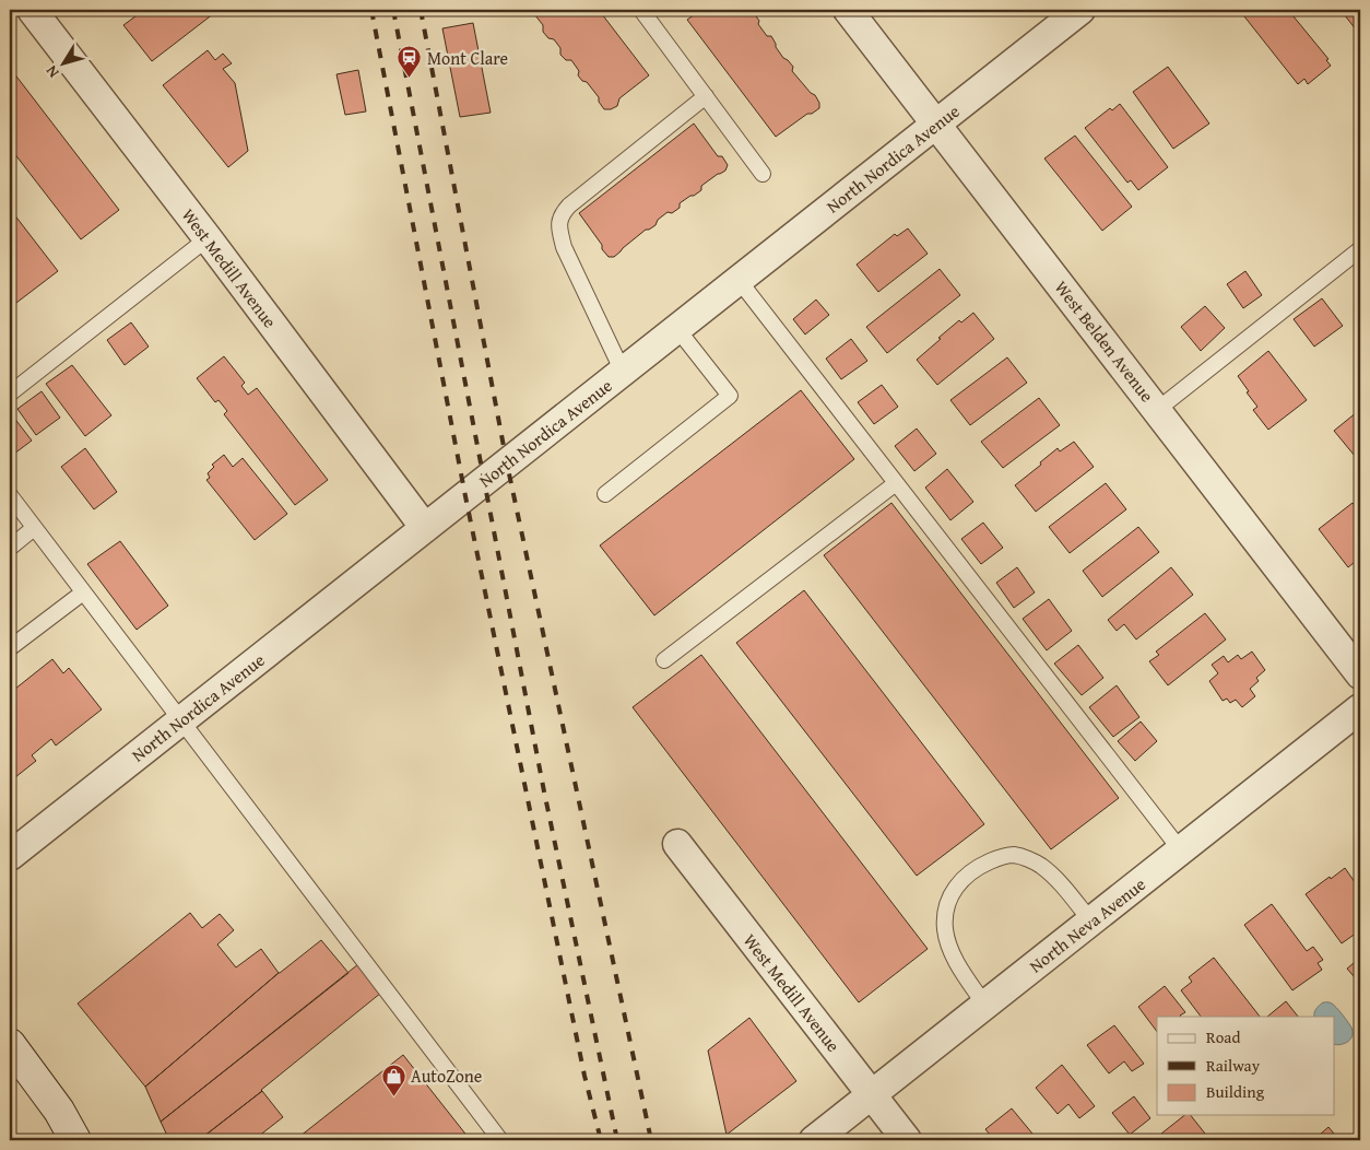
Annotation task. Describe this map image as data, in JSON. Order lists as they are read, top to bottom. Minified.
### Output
{"streets":{"street":["North Nordica Avenue","West Medill Avenue","West Belden Avenue","North Neva Avenue"]},"crossings":[["North Nordica Avenue","West Medill Avenue"],["North Nordica Avenue","West Belden Avenue"],["West Medill Avenue","North Neva Avenue"]],"places":{"station":["Mont Clare"],"shop":["AutoZone"]},"legend":["Road","Railway","Building"],"north":"bottom left"}
